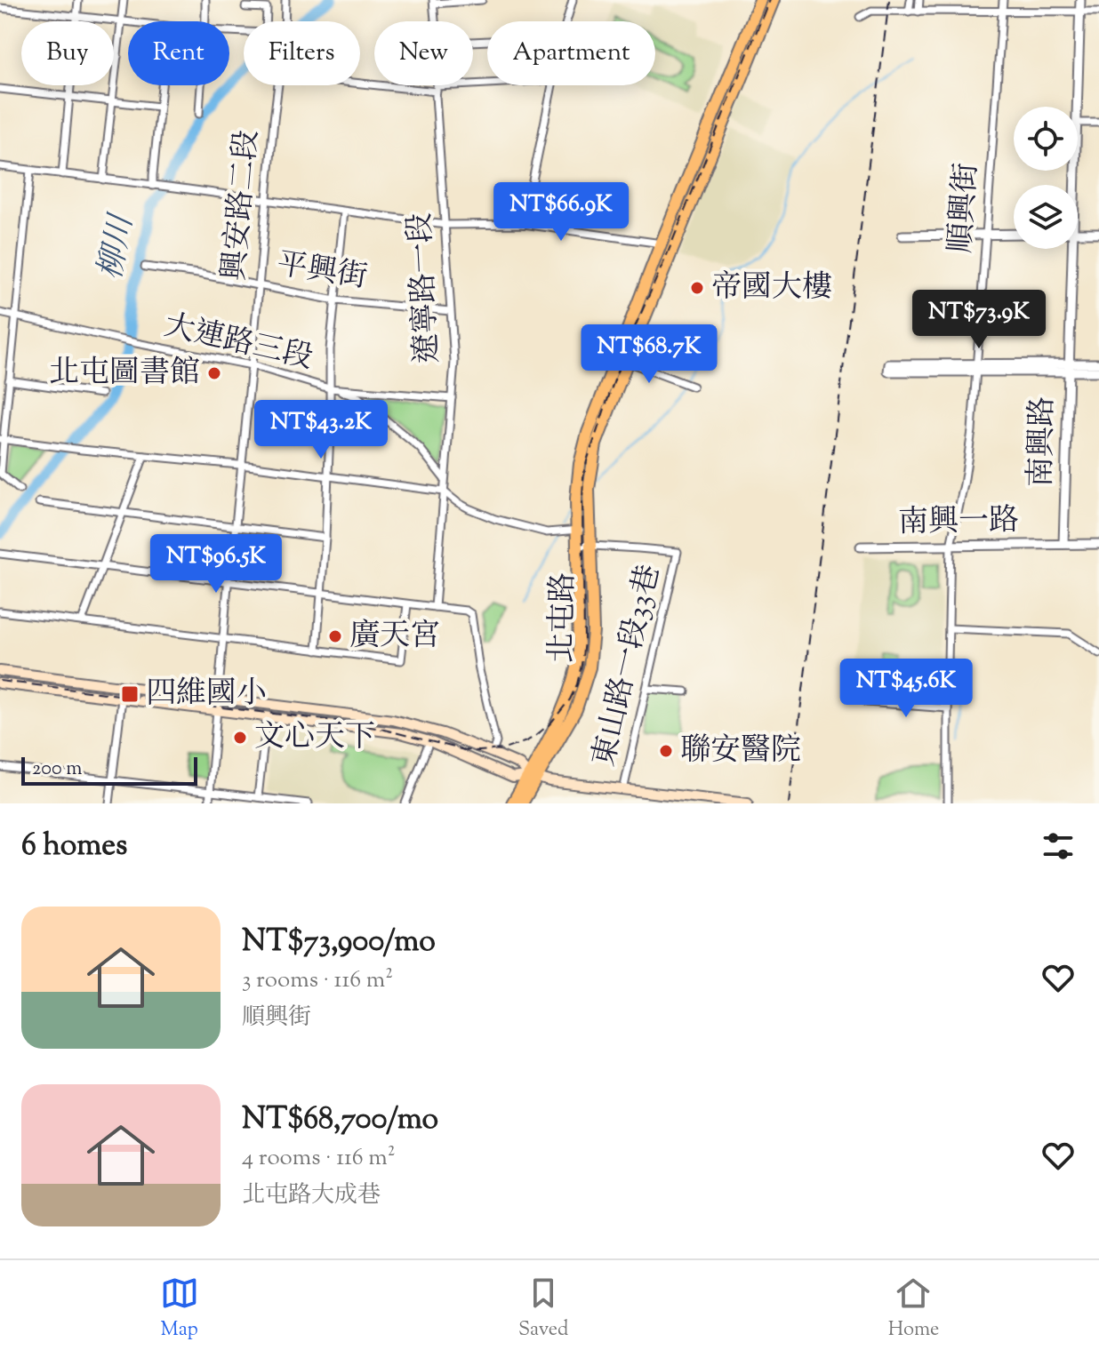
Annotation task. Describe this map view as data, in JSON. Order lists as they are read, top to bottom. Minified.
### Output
{"streets":{"main road":["北屯路"],"street":["興安路二段","順興街","平興街","遼寧路一段","大連路三段","南興路","南興一路","東山路一段33巷"]},"crossings":[["興安路二段","平興街"],["興安路二段","大連路三段"],["順興街","南興一路"],["平興街","遼寧路一段"],["遼寧路一段","大連路三段"],["南興路","南興一路"],["北屯路","東山路一段33巷"]],"water":["柳川"],"places":{"other":["帝國大樓","北屯圖書館","廣天宮","文心天下","聯安醫院"],"transit":["四維國小"]},"scale_bar":"200 m","page":{"chip":["Buy","Rent","Filters","New","Apartment"],"price":["NT$66.9K","NT$73.9K","NT$68.7K","NT$43.2K","NT$96.5K","NT$45.6K"],"scale":"200 m","heading":"6 homes","list":[{"name":"NT$73,900/mo","note":"3 rooms · 116 m² · 順興街"},{"name":"NT$68,700/mo","note":"4 rooms · 116 m² · 北屯路大成巷"}],"tabs":["Map","Saved","Home"]}}
